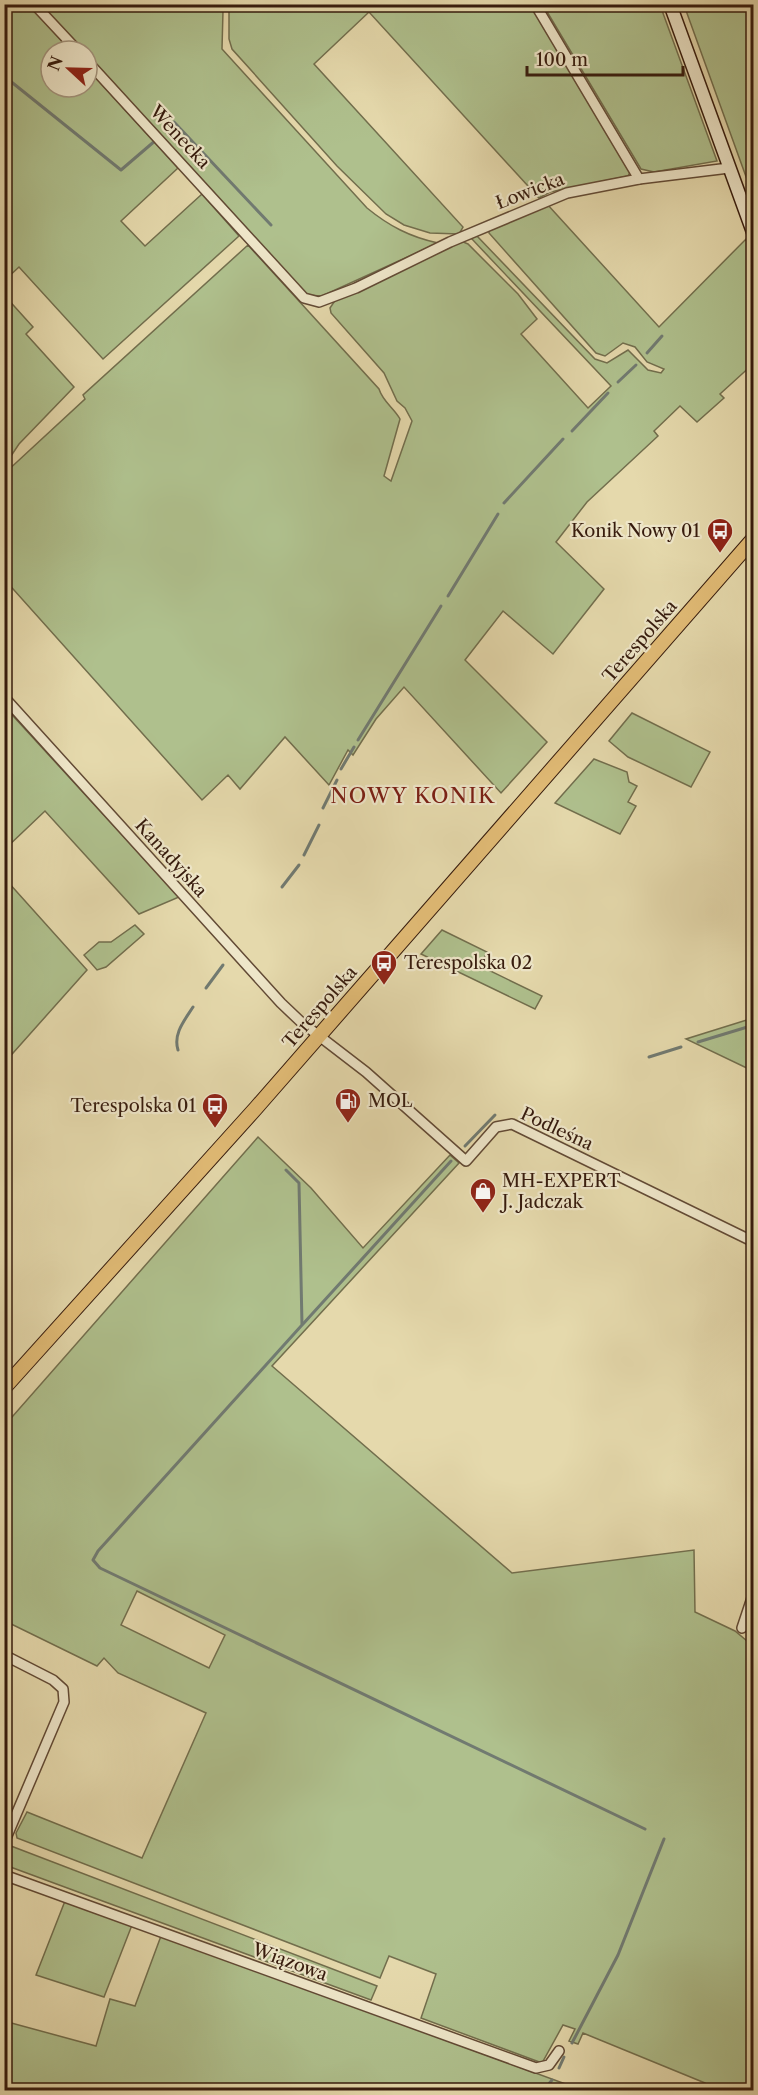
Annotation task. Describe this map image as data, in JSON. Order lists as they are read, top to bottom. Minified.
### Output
{"streets":{"main road":["Terespolska"],"street":["Wenecka","Łowicka","Kanadyjska","Podleśna","Wiązowa"]},"crossings":[["Wenecka","Łowicka"],["Terespolska","Kanadyjska"],["Terespolska","Podleśna"],["Kanadyjska","Podleśna"]],"districts":["NOWY KONIK"],"places":{"bus stop":["Konik Nowy 01","Terespolska 02","Terespolska 01"],"fuel station":["MOL"],"shop":["MH-EXPERT J. Jadczak"]},"scale_bar":"100 m","north":"left"}
